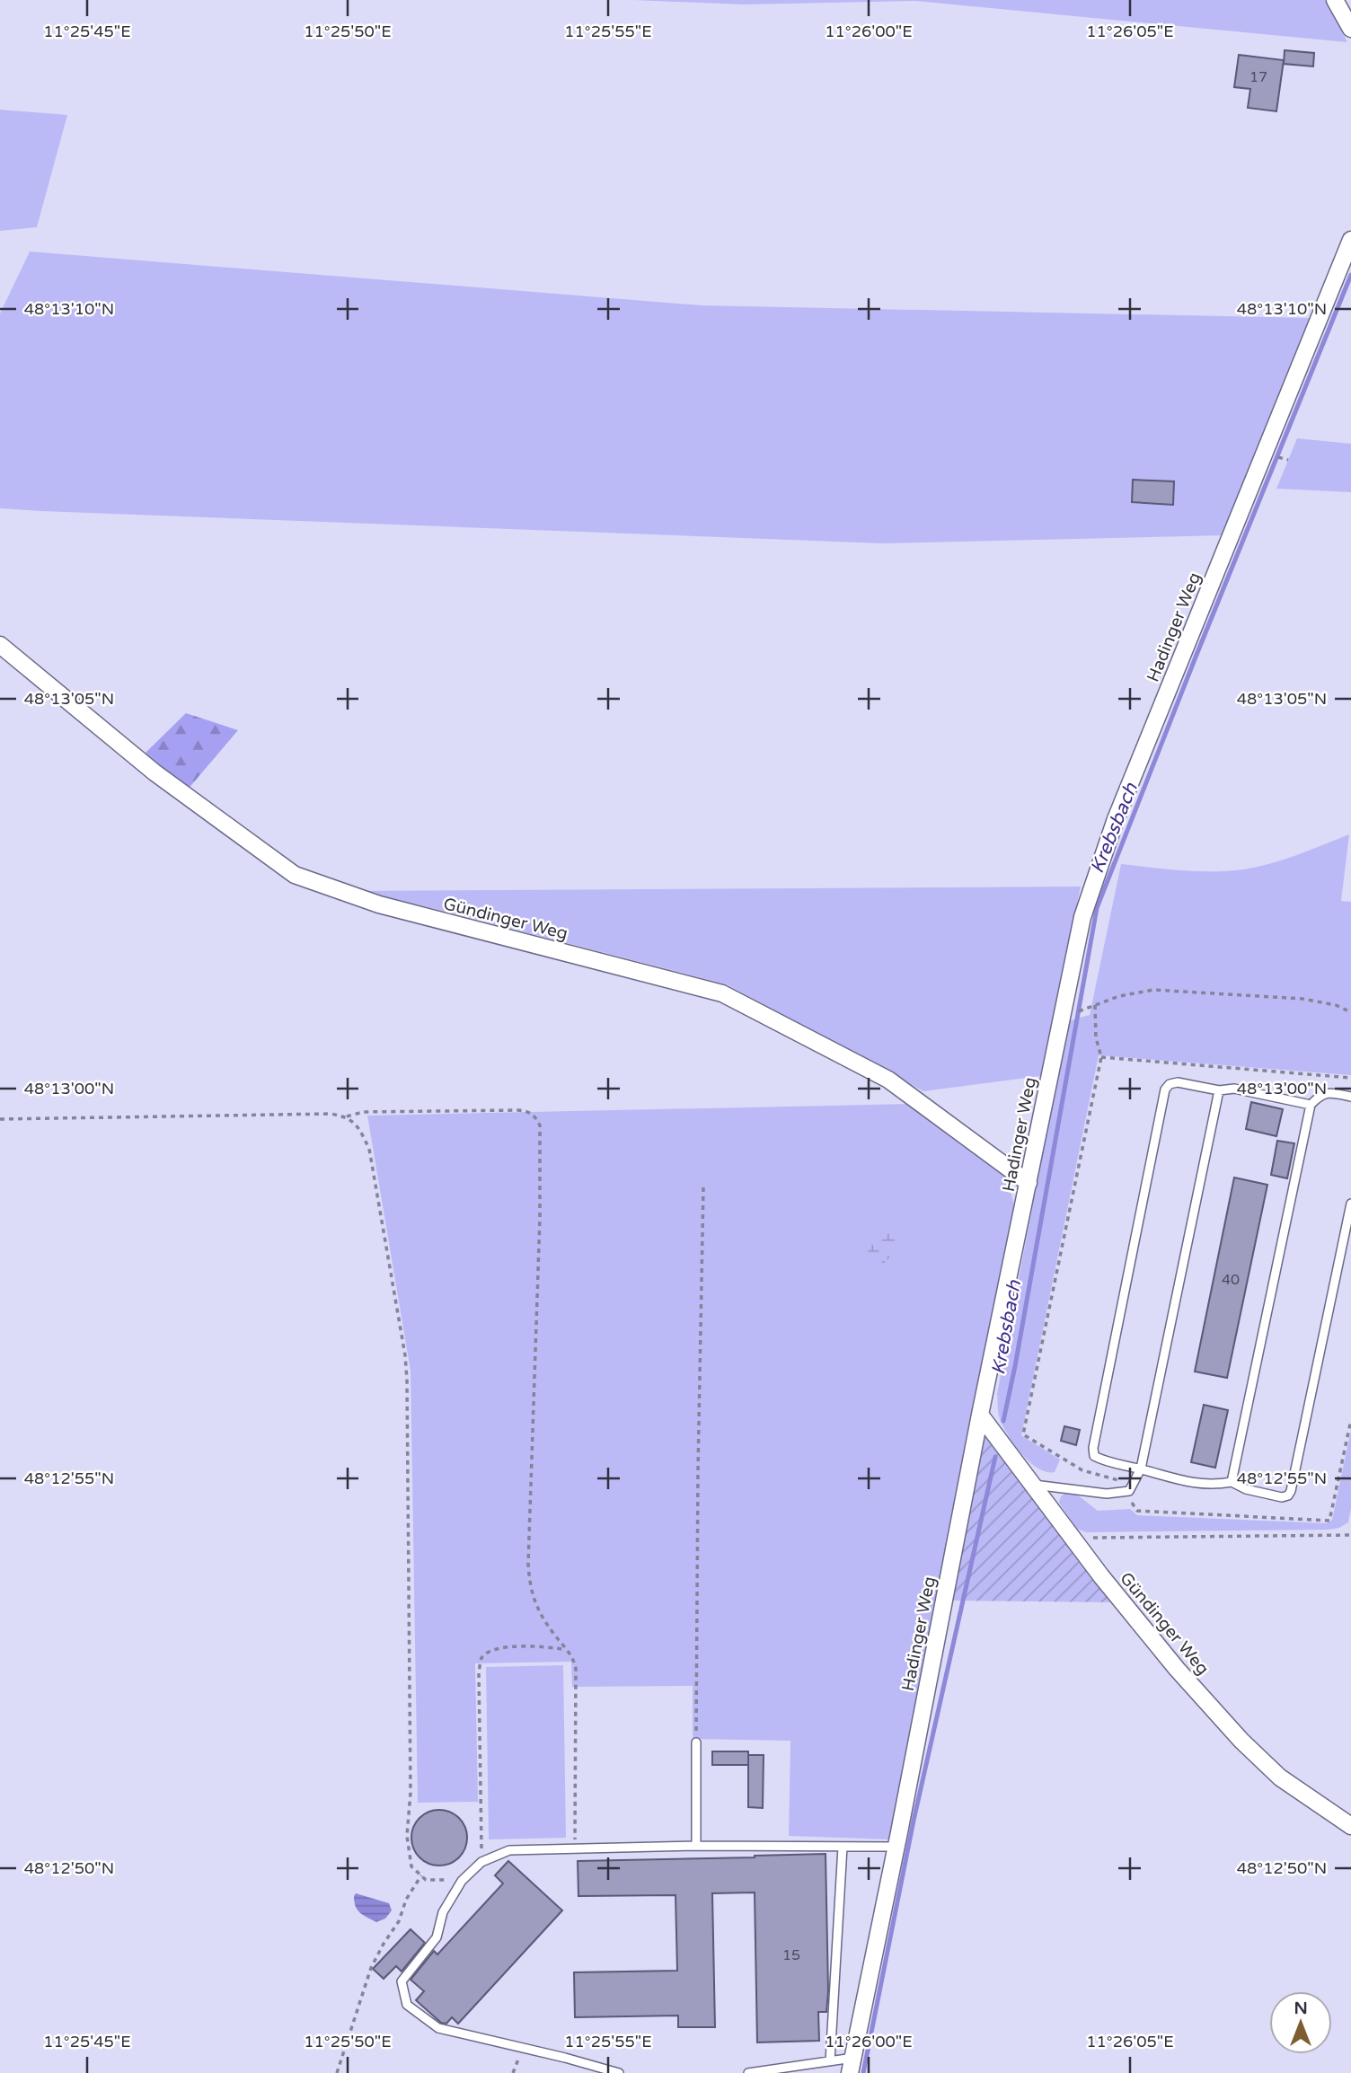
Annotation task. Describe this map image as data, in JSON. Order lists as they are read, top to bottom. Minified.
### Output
{"streets":{"street":["Hadinger Weg","Gündinger Weg"]},"crossings":[["Hadinger Weg","Gündinger Weg"]],"water":["Krebsbach"],"house_numbers":["17","40","15"],"north":"top","coordinates":["11°25'45\"E","11°25'50\"E","11°25'55\"E","11°26'00\"E","11°26'05\"E","48°13'10\"N","48°13'05\"N","48°13'00\"N","48°12'55\"N","48°12'50\"N"]}
